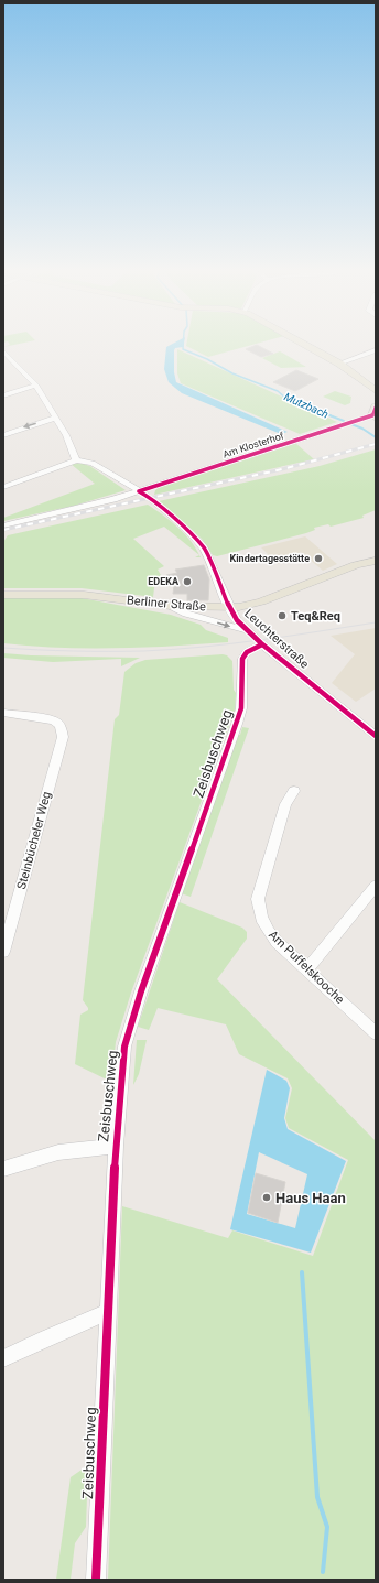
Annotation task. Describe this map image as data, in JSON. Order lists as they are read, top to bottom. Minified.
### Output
{"streets":{"main road":["Berliner Straße"],"street":["Am Klosterhof","Leuchterstraße","Zeisbuschweg","Steinbücheler Weg","Am Puffelskooche"]},"crossings":[["Am Klosterhof","Leuchterstraße"],["Berliner Straße","Leuchterstraße"],["Leuchterstraße","Zeisbuschweg"]],"water":["Mutzbach"],"places":["Kindertagesstätte","EDEKA","Teq&Req","Haus Haan"]}
